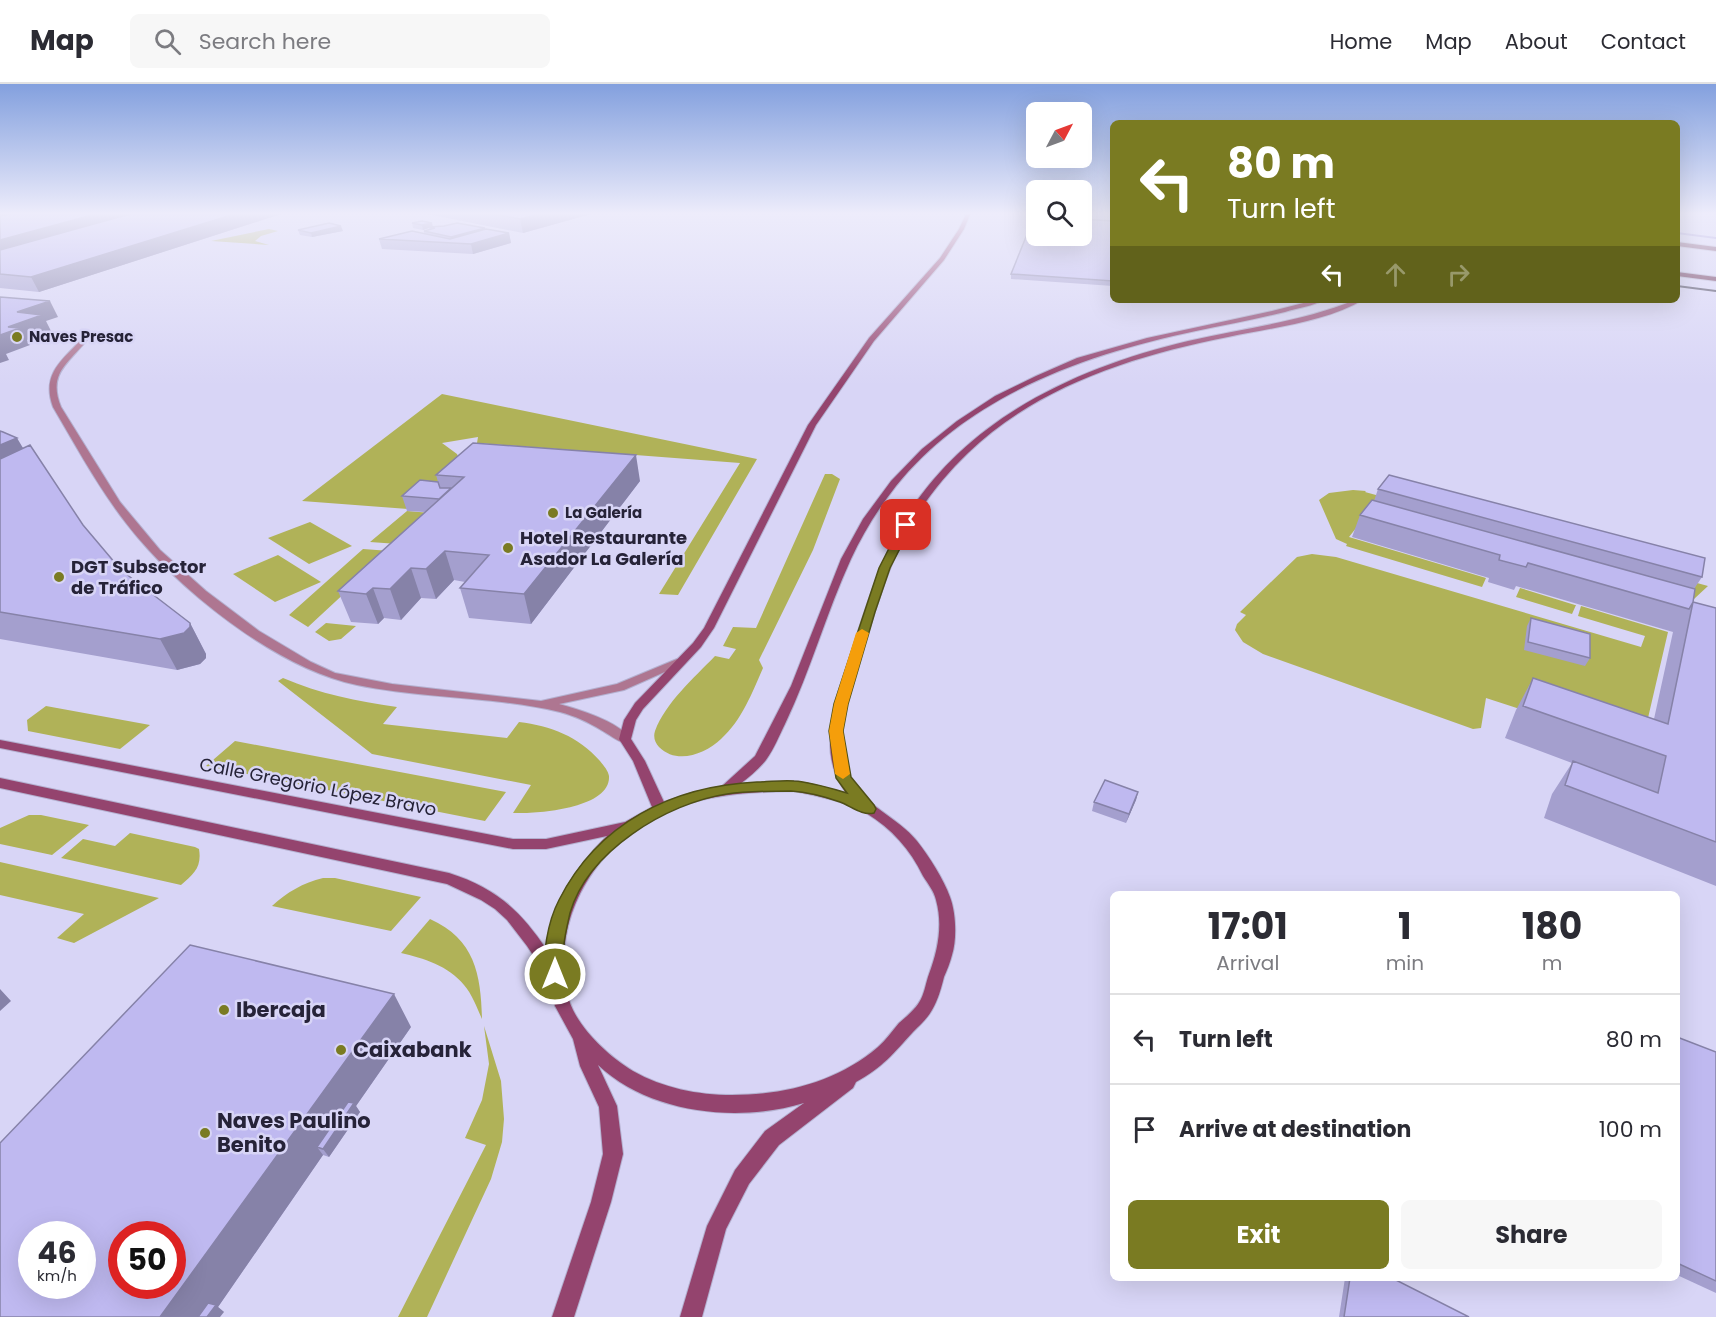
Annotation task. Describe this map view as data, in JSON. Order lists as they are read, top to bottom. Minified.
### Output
{"streets":{"main road":["Calle Gregorio López Bravo"]},"places":["Naves Presac","La Galería","Hotel Restaurante Asador La Galería","DGT Subsector de Tráfico","Ibercaja","Caixabank","Naves Paulino Benito"],"north":"top right","page":{"header":"Map","search":"Search here","nav":["Home","Map","About","Contact"],"turn":["80 m","Turn left"],"eta":["17:01","Arrival","1","min","180","m"],"list":[{"name":"Turn left","value":"80 m"},{"name":"Arrive at destination","value":"100 m"}],"buttons":["Exit","Share"],"speed":"46 km/h","limit":"50"}}
